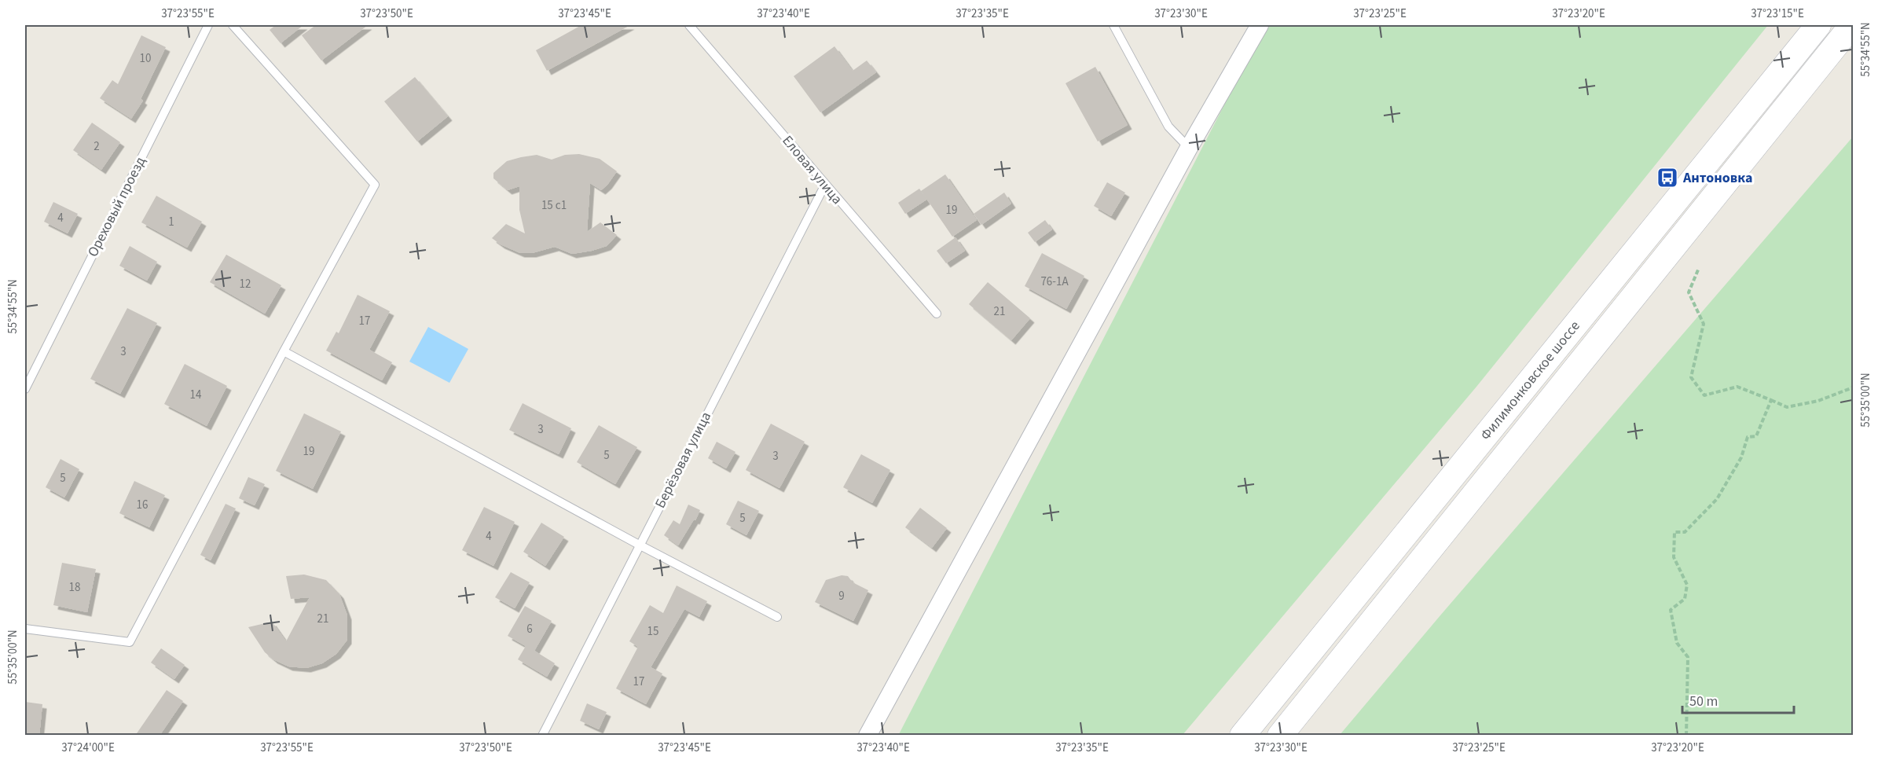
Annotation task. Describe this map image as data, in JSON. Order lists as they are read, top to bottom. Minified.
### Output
{"streets":{"main road":["Филимонковское шоссе"],"lane":["Еловая улица","Ореховый проезд","Берёзовая улица"]},"crossings":[["Еловая улица","Берёзовая улица"]],"places":{"bus stop":["Антоновка"]},"house_numbers":["10","2","15 с1","19","4","1","76-1А","12","21","17","3","14","3","19","5","3","5","16","5","4","18","9","21","6","15","17"],"scale_bar":"50 m","coordinates":["37°23'55\"E","37°23'50\"E","37°23'45\"E","37°23'40\"E","37°23'35\"E","37°23'30\"E","37°23'25\"E","37°23'20\"E","37°23'15\"E","55°34'55\"N","55°35'00\"N","37°24'00\"E"]}
